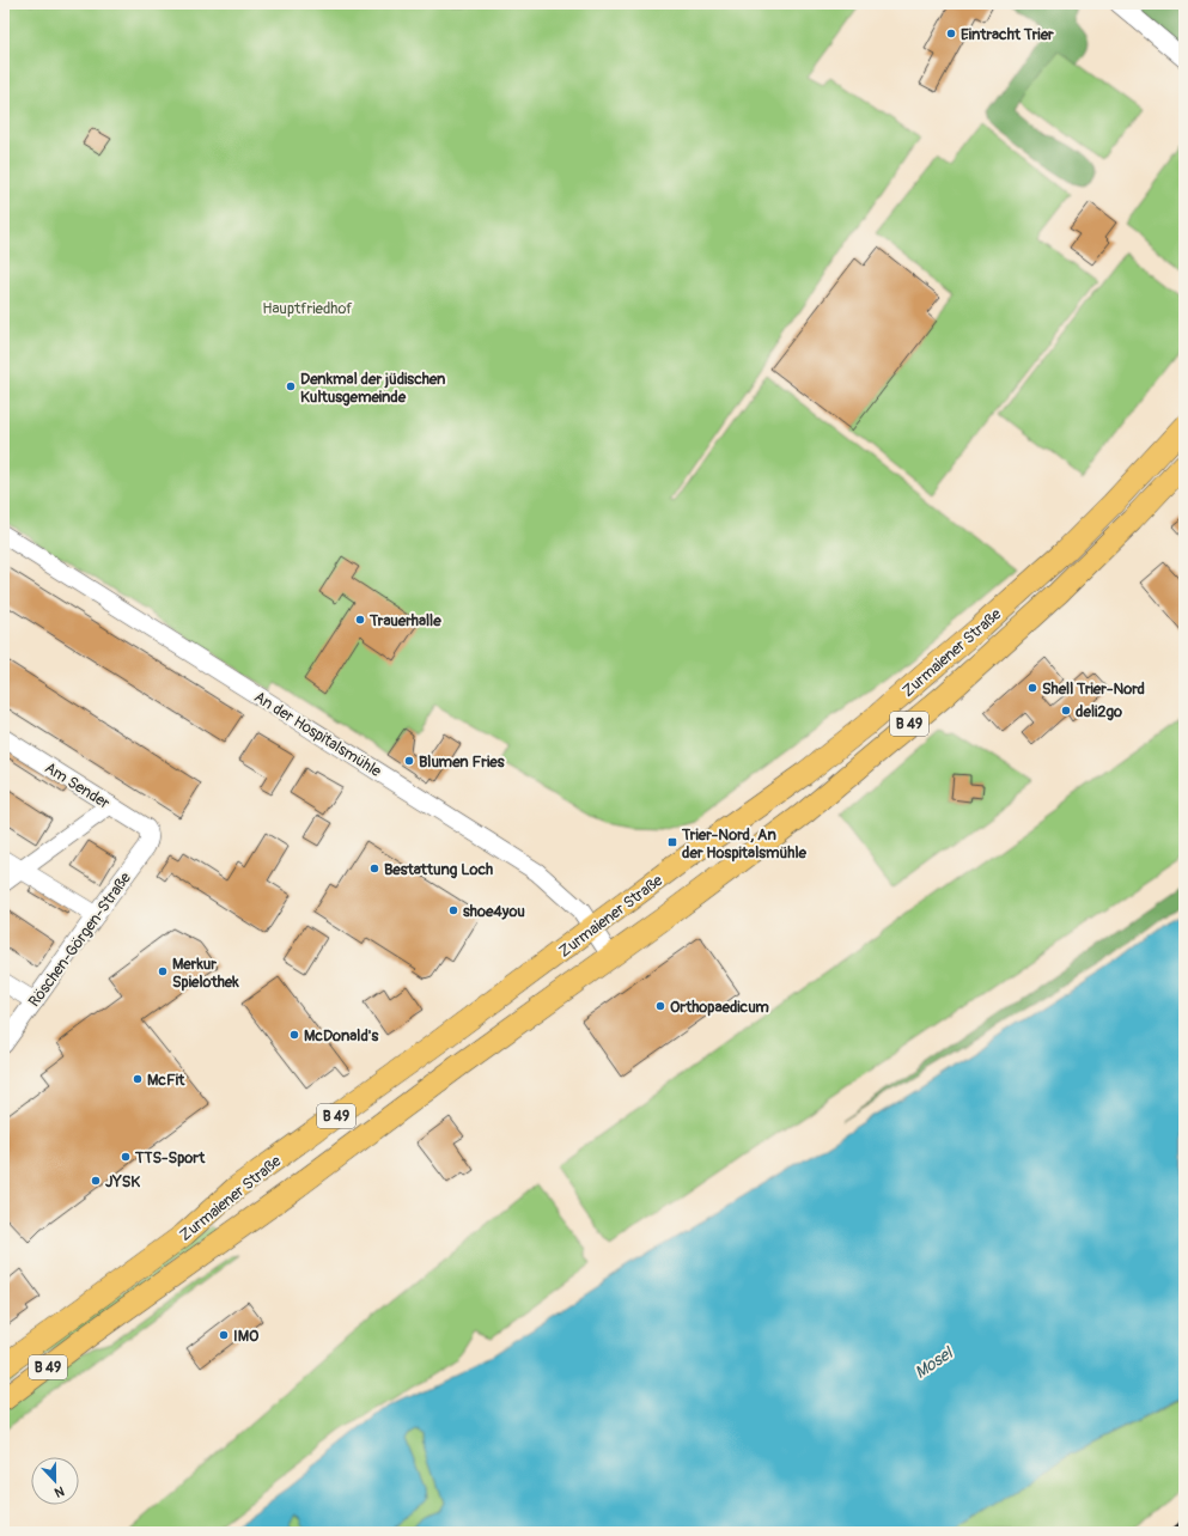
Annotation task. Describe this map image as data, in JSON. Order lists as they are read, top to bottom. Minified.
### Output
{"streets":{"main road":["Zurmaiener Straße","B 49"],"street":["An der Hospitalsmühle","Am Sender","Röschen-Görgen-Straße"]},"crossings":[["Zurmaiener Straße","An der Hospitalsmühle"],["Am Sender","Röschen-Görgen-Straße"]],"water":["Mosel"],"parks":["Hauptfriedhof"],"places":{"other":["Eintracht Trier","Denkmal der jüdischen Kultusgemeinde","Trauerhalle","Shell Trier-Nord","deli2go","Blumen Fries","Bestattung Loch","shoe4you","Merkur Spielothek","Orthopaedicum","McDonald's","McFit","TTS-Sport","JYSK","IMO"],"transit":["Trier-Nord, An der Hospitalsmühle"]},"north":"bottom"}
